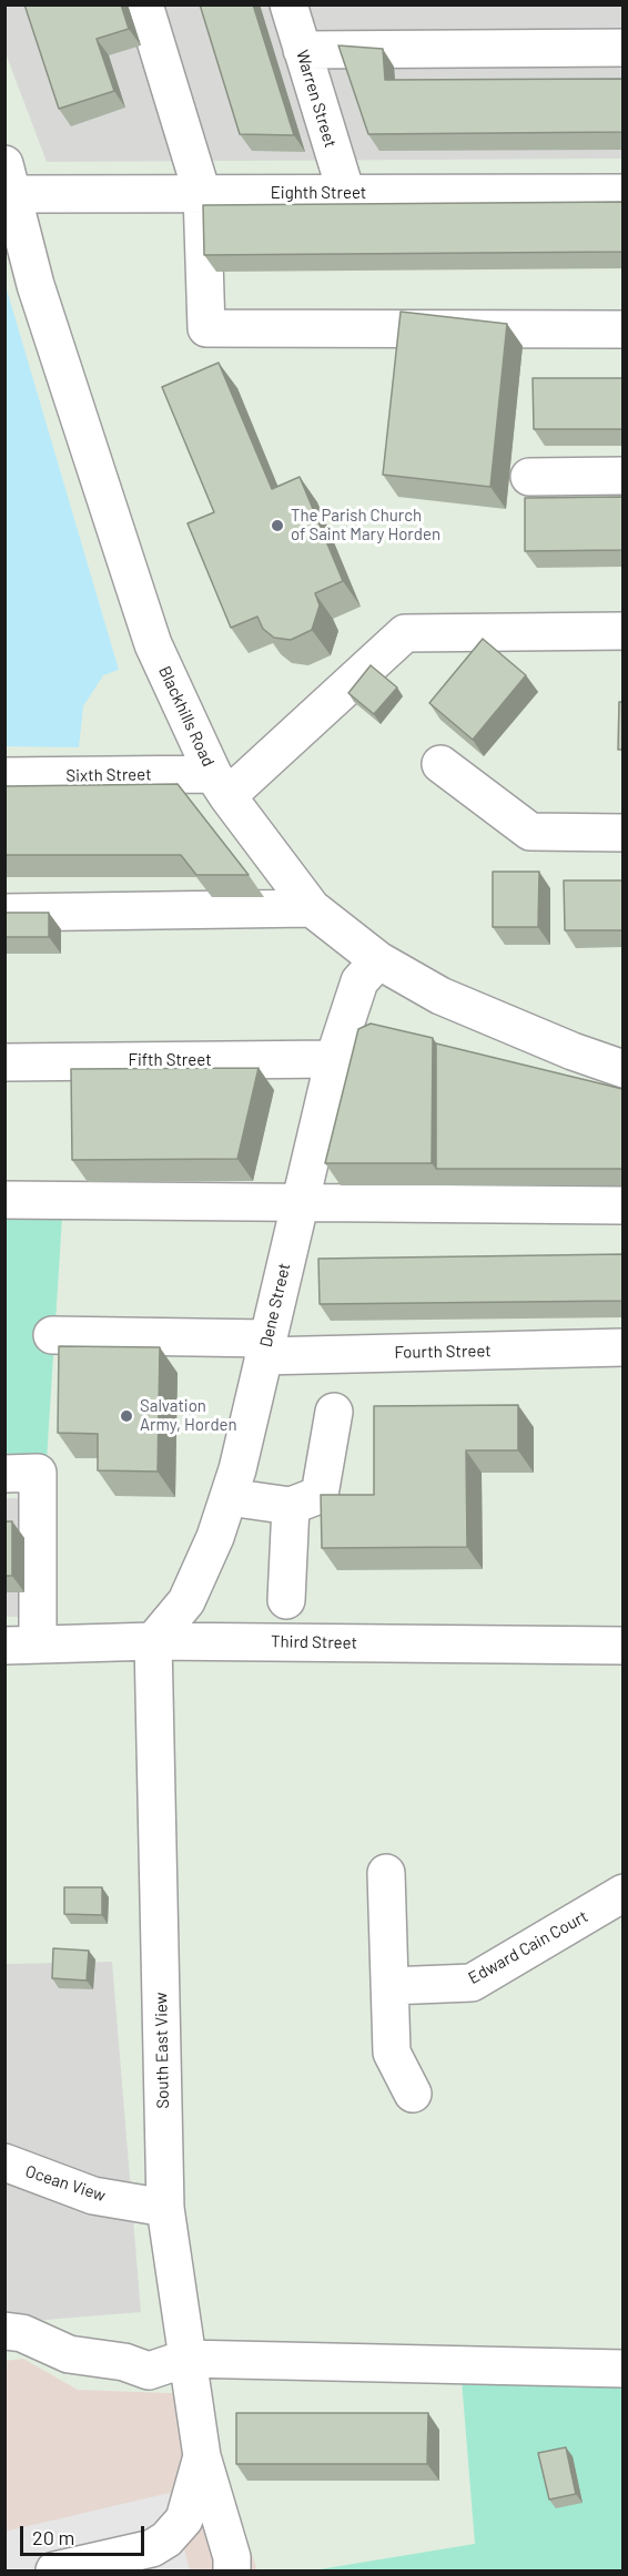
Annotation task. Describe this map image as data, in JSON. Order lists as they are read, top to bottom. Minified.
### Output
{"streets":{"street":["Warren Street","Eighth Street","Blackhills Road","Sixth Street","Fifth Street","Dene Street","Fourth Street","Third Street","Edward Cain Court","South East View","Ocean View"]},"crossings":[["Warren Street","Eighth Street"],["Eighth Street","Blackhills Road"],["Blackhills Road","Sixth Street"],["Blackhills Road","Dene Street"],["Fifth Street","Dene Street"],["Dene Street","Fourth Street"],["Dene Street","Third Street"],["Dene Street","South East View"],["Third Street","South East View"],["South East View","Ocean View"]],"places":["The Parish Church of Saint Mary Horden","Salvation Army, Horden"],"scale_bar":"20 m"}
